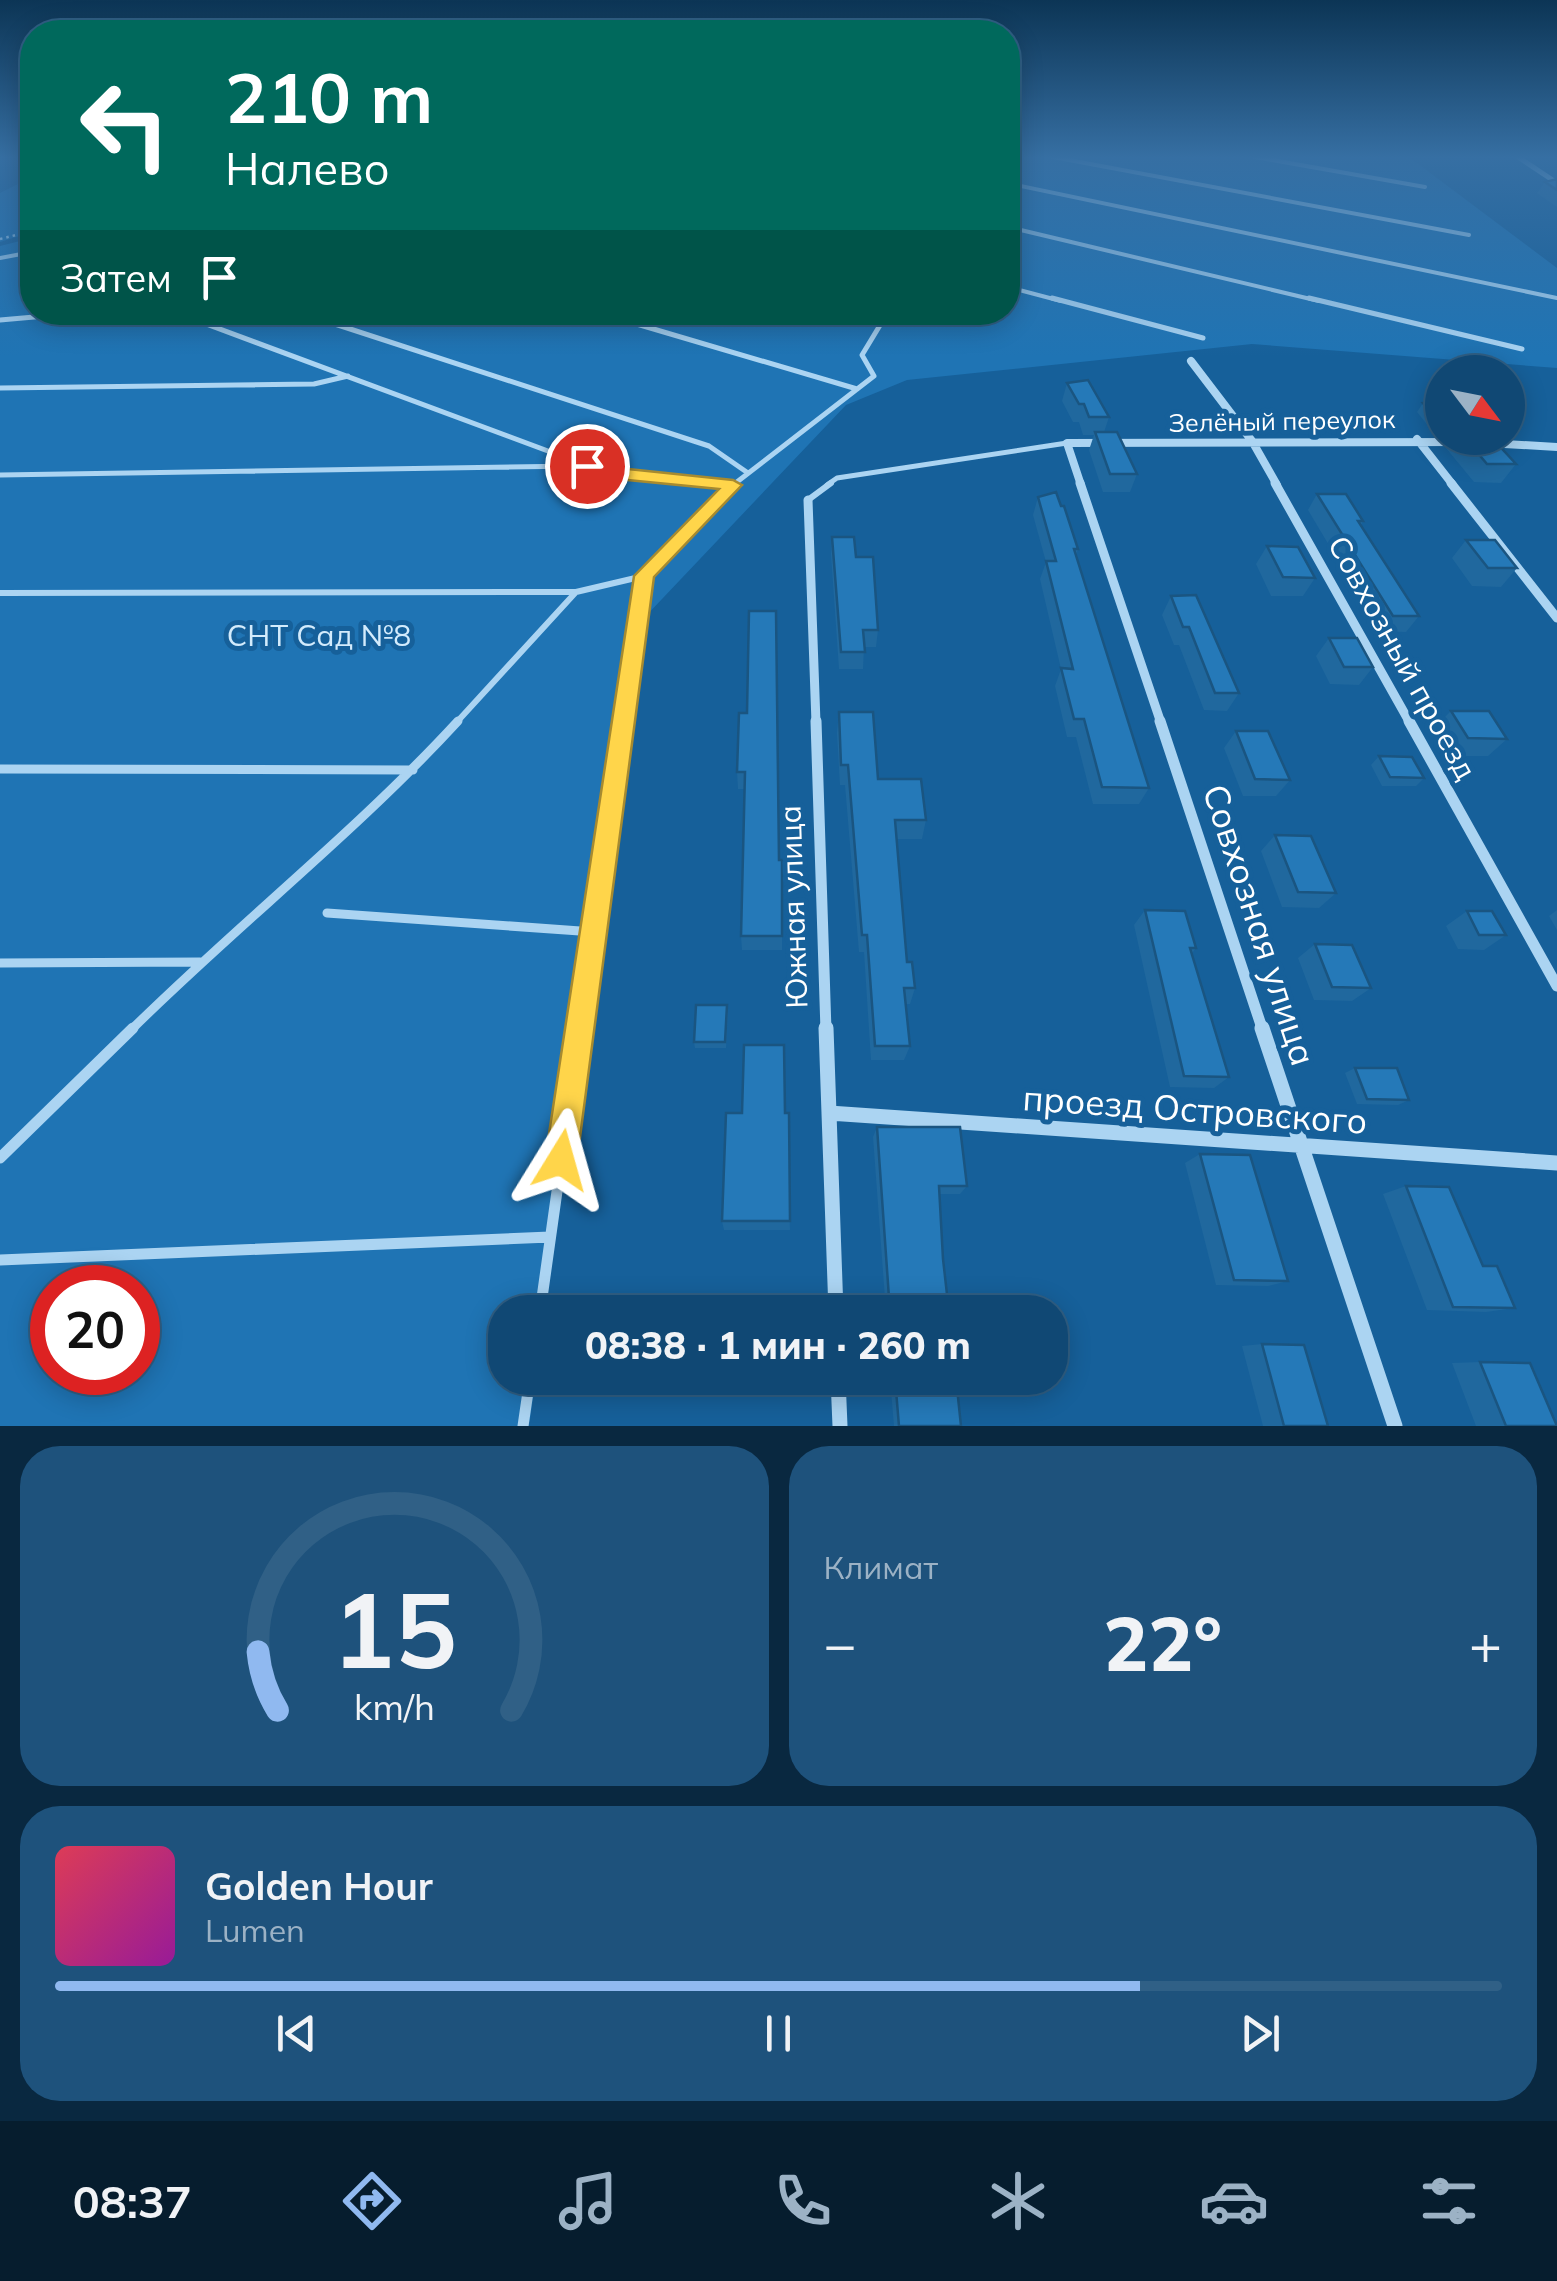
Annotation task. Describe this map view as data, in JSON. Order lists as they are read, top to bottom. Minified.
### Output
{"streets":{"street":["Зелёный переулок","Совхозный проезд","Южная улица","Совхозная улица","проезд Островского"]},"crossings":[["Зелёный переулок","Совхозный проезд"],["Зелёный переулок","Совхозная улица"],["Южная улица","проезд Островского"],["Совхозная улица","проезд Островского"]],"parks":["СНТ Сад №8"],"north":"bottom right","page":{"turn":["210 m","Налево"],"then":"Затем","limit":"20","trip":"08:38 · 1 мин · 260 m","tile":"Климат","heat":["−","22°","+"],"song":["Golden Hour","Lumen"],"tabs":"08:37","gauge":["15","km/h"]}}
